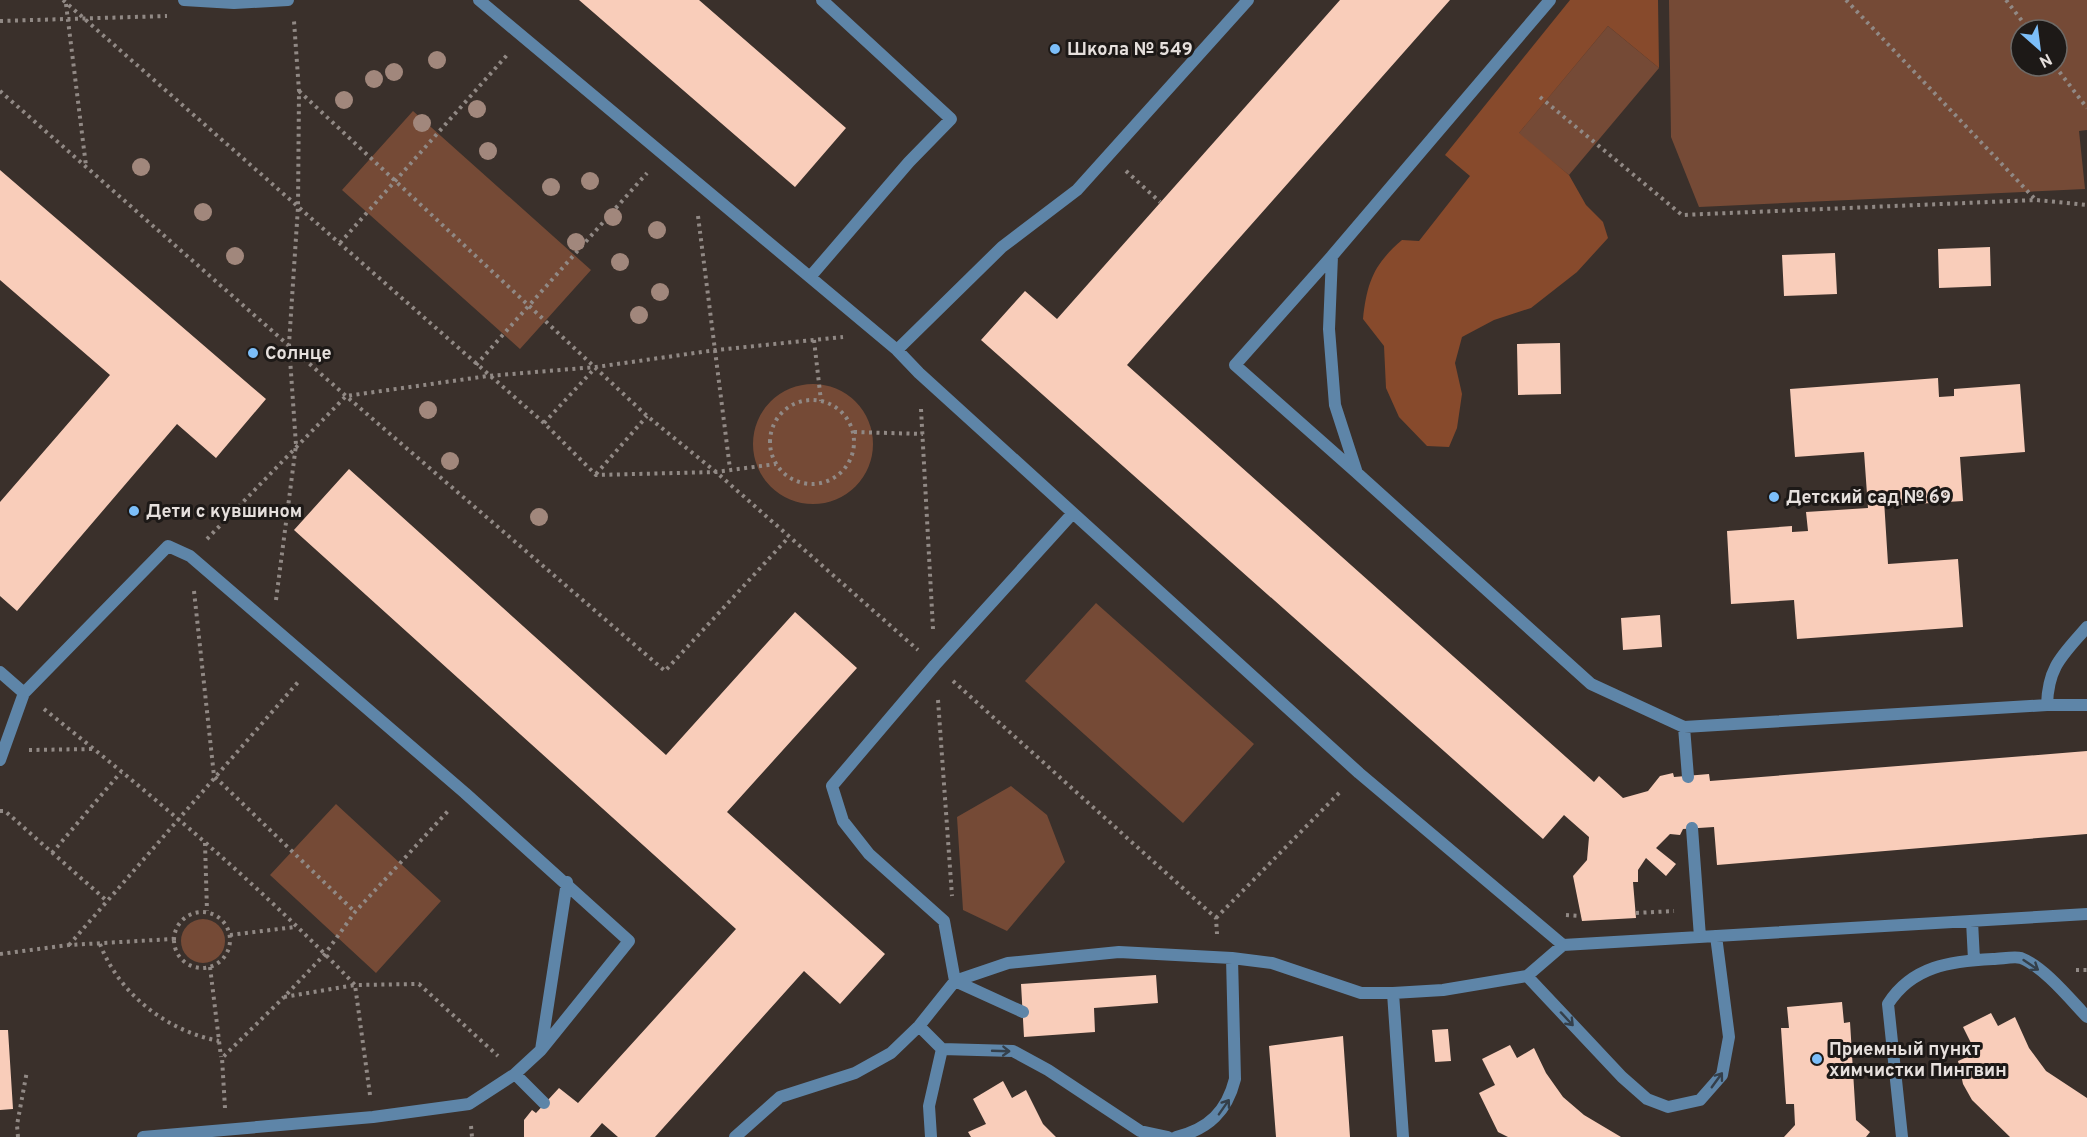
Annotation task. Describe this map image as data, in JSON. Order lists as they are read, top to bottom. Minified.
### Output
{"places":["Школа № 549","Солнце","Детский сад № 69","Дети с кувшином","Приемный пункт химчистки Пингвин"],"north":"bottom right"}
